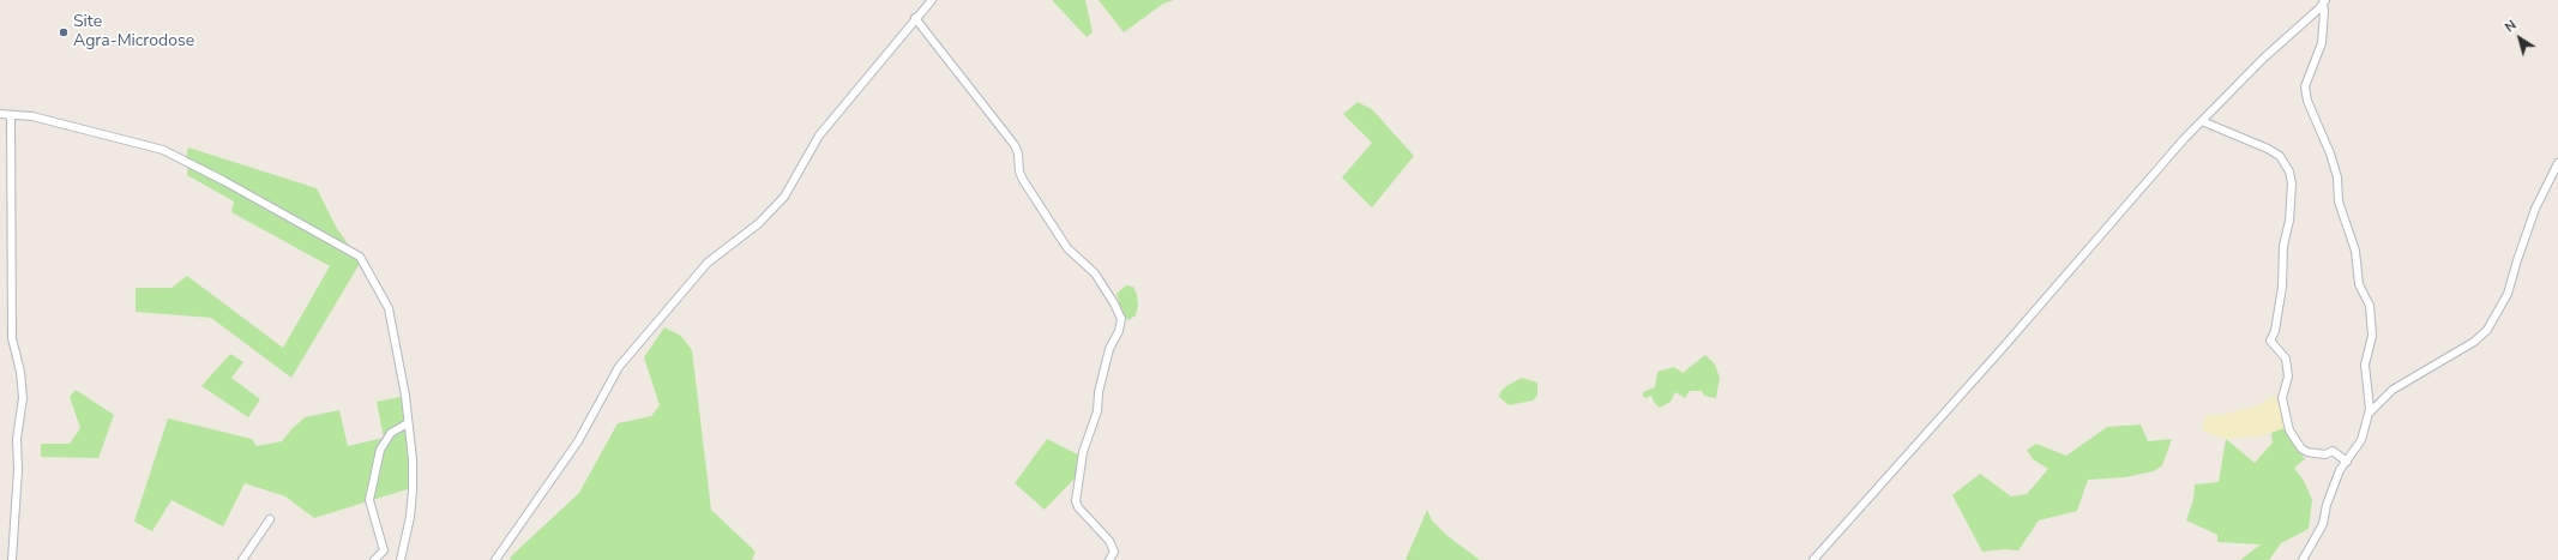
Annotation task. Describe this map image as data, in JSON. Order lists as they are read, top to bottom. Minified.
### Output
{"places":["Site Agra-Microdose"],"north":"top left"}
